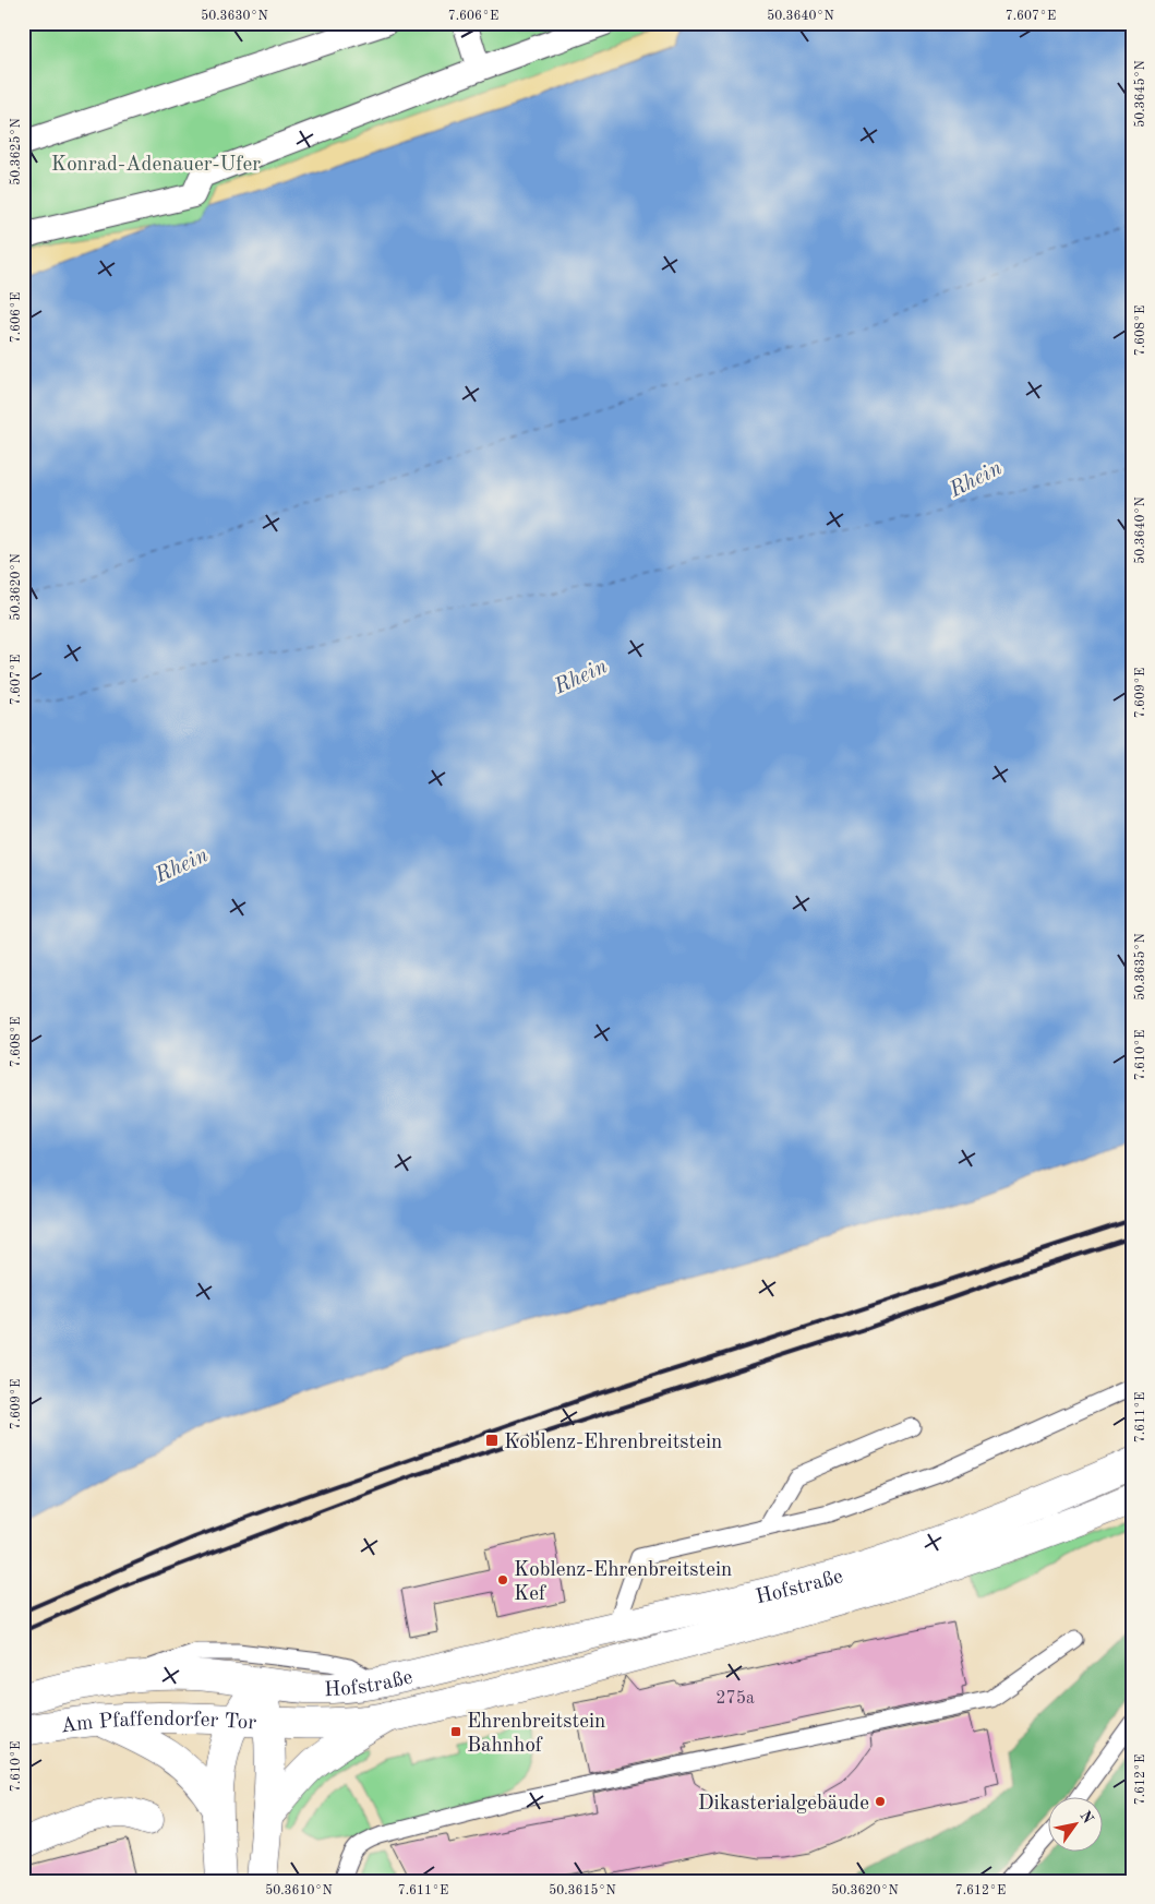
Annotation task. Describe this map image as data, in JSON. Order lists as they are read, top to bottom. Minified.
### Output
{"streets":{"main road":["Hofstraße","Am Pfaffendorfer Tor"]},"crossings":[["Hofstraße","Am Pfaffendorfer Tor"]],"water":["Rhein"],"parks":["Konrad-Adenauer-Ufer"],"places":{"transit":["Koblenz-Ehrenbreitstein","Ehrenbreitstein Bahnhof"],"other":["Koblenz-Ehrenbreitstein Kef","Dikasterialgebäude"]},"house_numbers":["275a"],"north":"top right","coordinates":["50.3630°N","7.606°E","50.3640°N","7.607°E","50.3645°N","50.3625°N","7.608°E","50.3620°N","7.609°E","50.3635°N","7.610°E","7.611°E","7.612°E","50.3610°N","50.3615°N"]}
